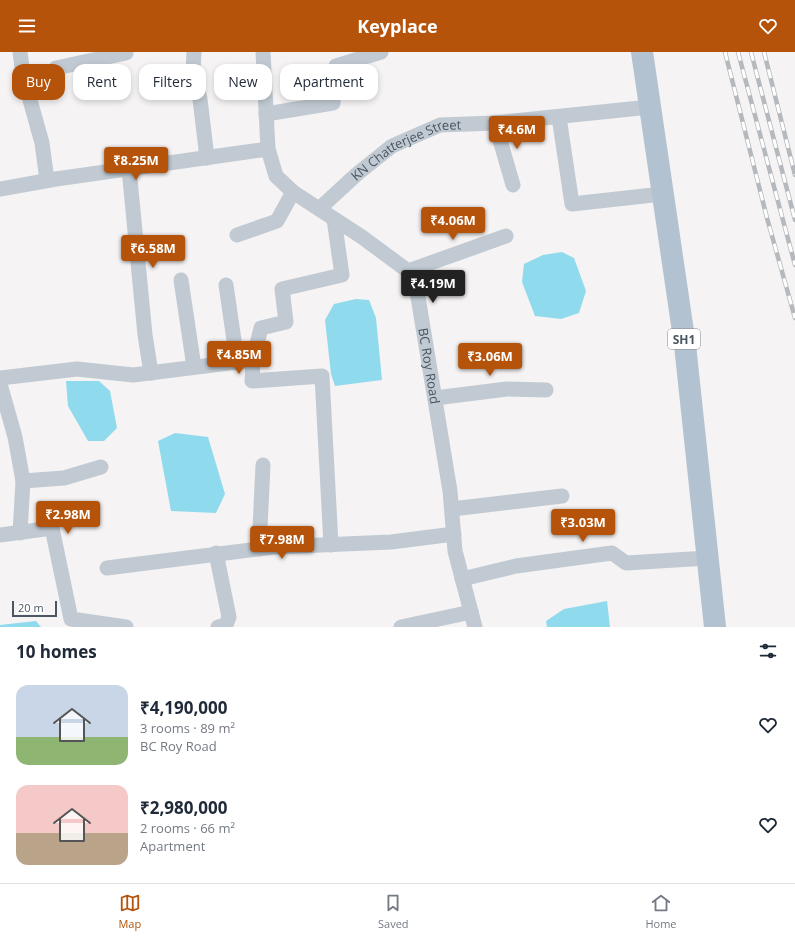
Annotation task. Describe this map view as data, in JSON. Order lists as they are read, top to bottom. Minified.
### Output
{"streets":{"main road":["SH1"],"street":["KN Chatterjee Street","BC Roy Road"]},"crossings":[["KN Chatterjee Street","SH1"]],"scale_bar":"20 m","page":{"header":"Keyplace","chip":["Buy","Rent","Filters","New","Apartment"],"price":["₹4.6M","₹8.25M","₹4.06M","₹6.58M","₹4.19M","₹4.85M","₹3.06M","₹2.98M","₹3.03M","₹7.98M"],"scale":"20 m","heading":"10 homes","list":[{"name":"₹4,190,000","note":"3 rooms · 89 m² · BC Roy Road"},{"name":"₹2,980,000","note":"2 rooms · 66 m² · Apartment"}],"tabs":["Map","Saved","Home"]}}
